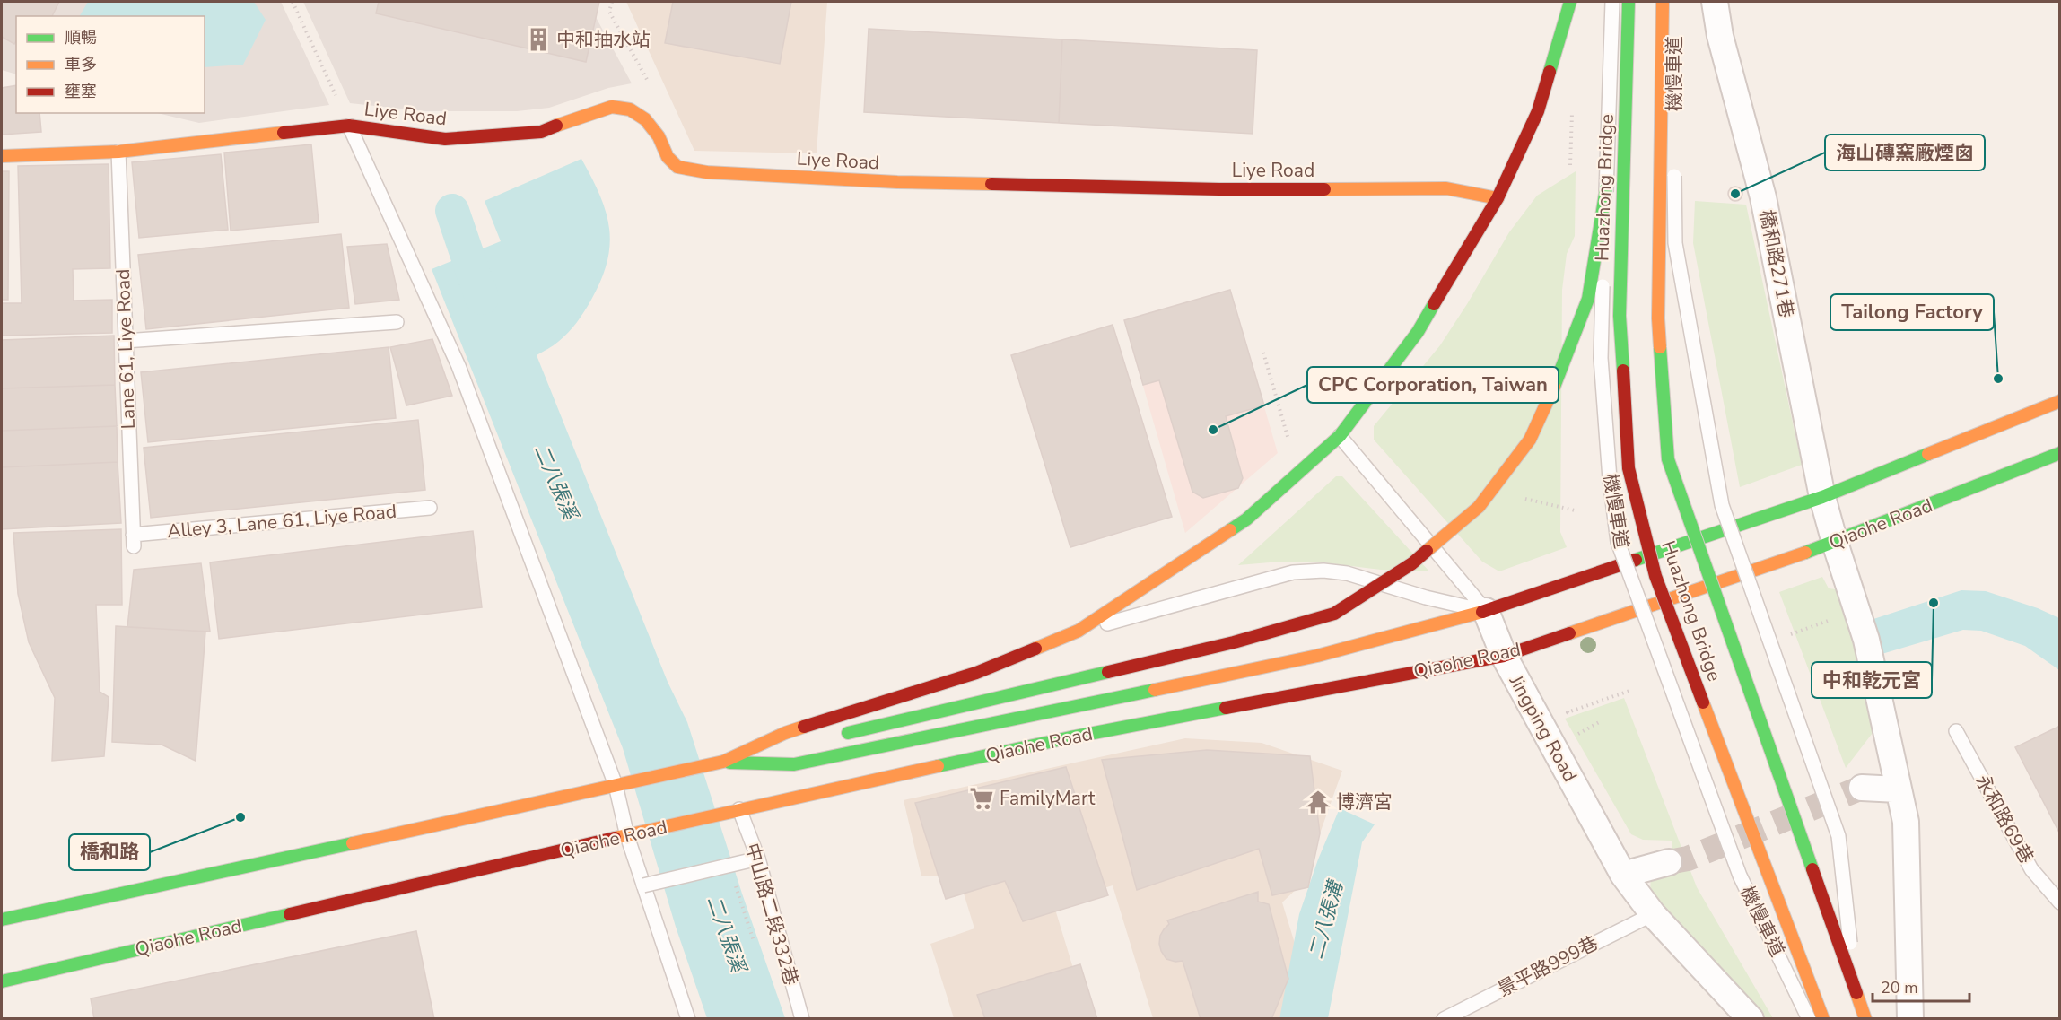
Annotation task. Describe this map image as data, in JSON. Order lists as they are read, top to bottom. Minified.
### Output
{"streets":{"street":["Liye Road","Huazhong Bridge","橋和路271巷","Qiaohe Road","Jingping Road"],"lane":["機慢車道","Lane 61, Liye Road","Alley 3, Lane 61, Liye Road","永和路69巷","中山路二段332巷","景平路999巷"]},"crossings":[["Liye Road","Lane 61, Liye Road"],["Liye Road","Qiaohe Road"],["橋和路271巷","Qiaohe Road"],["Lane 61, Liye Road","Alley 3, Lane 61, Liye Road"],["Qiaohe Road","Jingping Road"],["Qiaohe Road","中山路二段332巷"],["Jingping Road","景平路999巷"]],"water":["二八張溪","二八張溝"],"places":{"building":["中和抽水站"],"other":["海山磚窯廠煙囪","Tailong Factory","CPC Corporation, Taiwan","中和乾元宮","橋和路"],"supermarket":["FamilyMart"],"temple":["博濟宮"]},"legend":["順暢","車多","壅塞"],"scale_bar":"20 m"}
